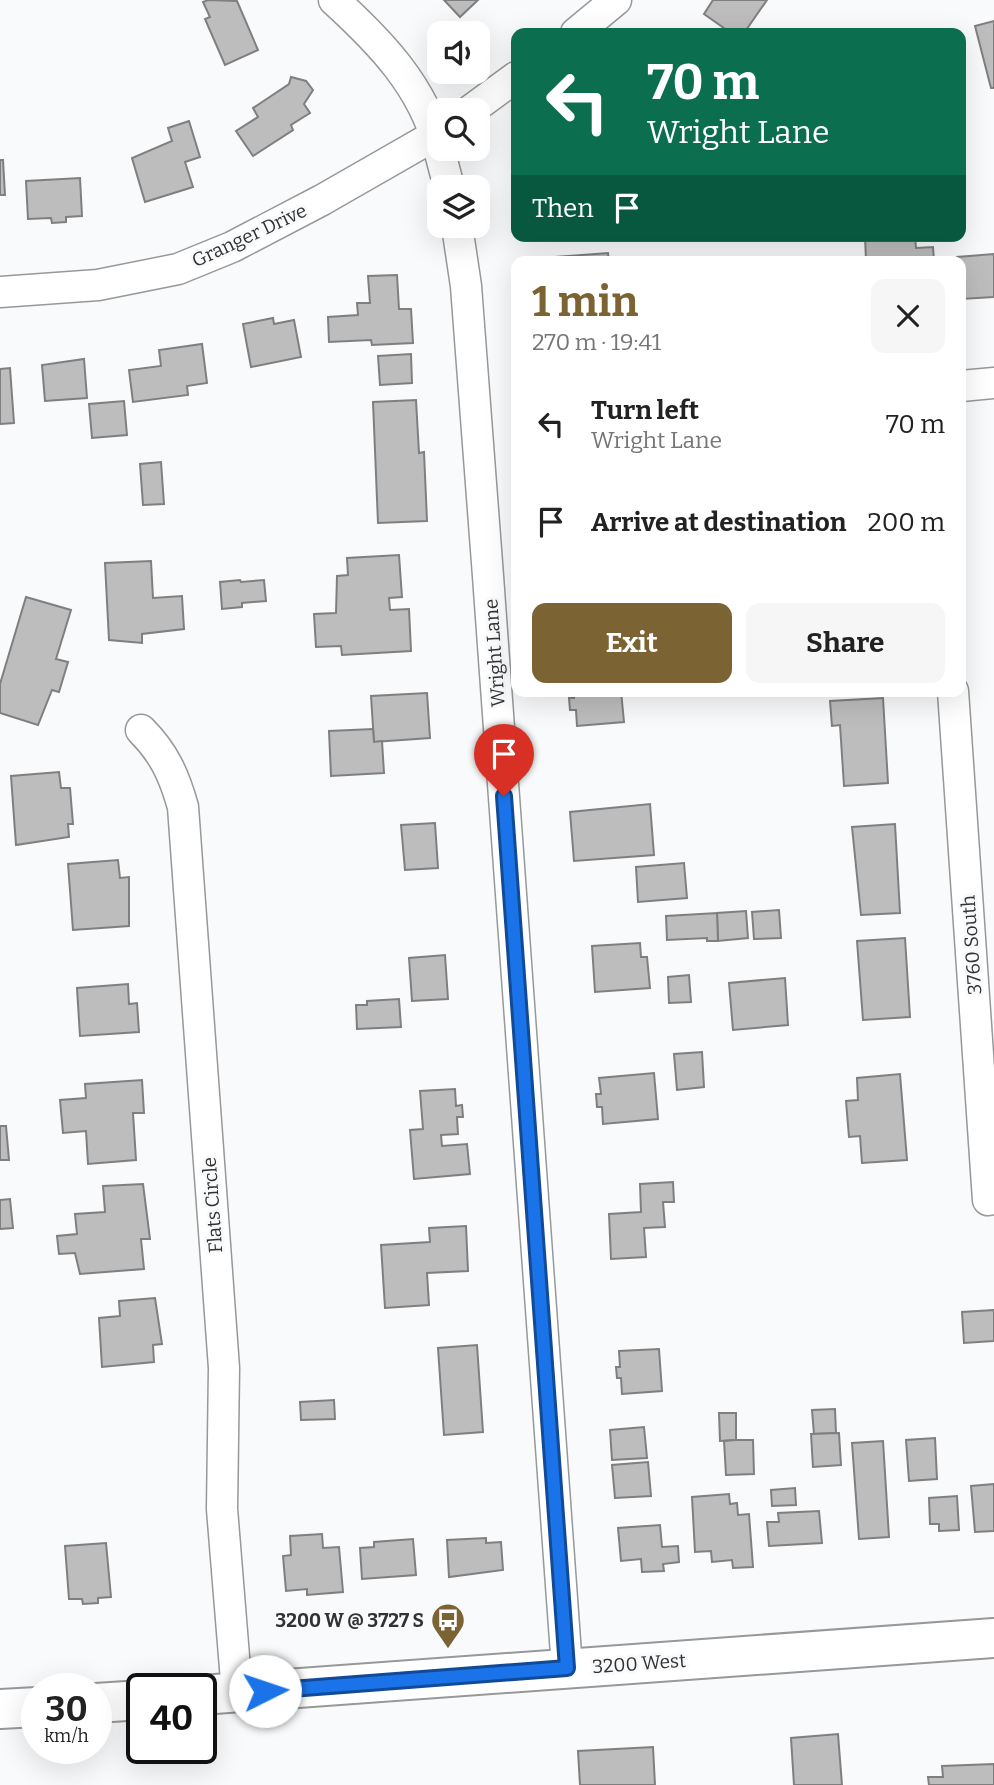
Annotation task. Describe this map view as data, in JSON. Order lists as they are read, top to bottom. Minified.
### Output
{"streets":{"street":["Granger Drive","Wright Lane","3760 South","Flats Circle","3200 West"]},"crossings":[["Wright Lane","3200 West"],["Flats Circle","3200 West"]],"places":{"bus stop":["3200 W @ 3727 S"]},"page":{"turn":["70 m","Wright Lane"],"then":"Then","heading":["1 min","270 m · 19:41"],"list":[{"name":"Turn left","note":"Wright Lane","value":"70 m"},{"name":"Arrive at destination","value":"200 m"}],"buttons":["Exit","Share"],"speed":"30 km/h","limit":"40"}}
